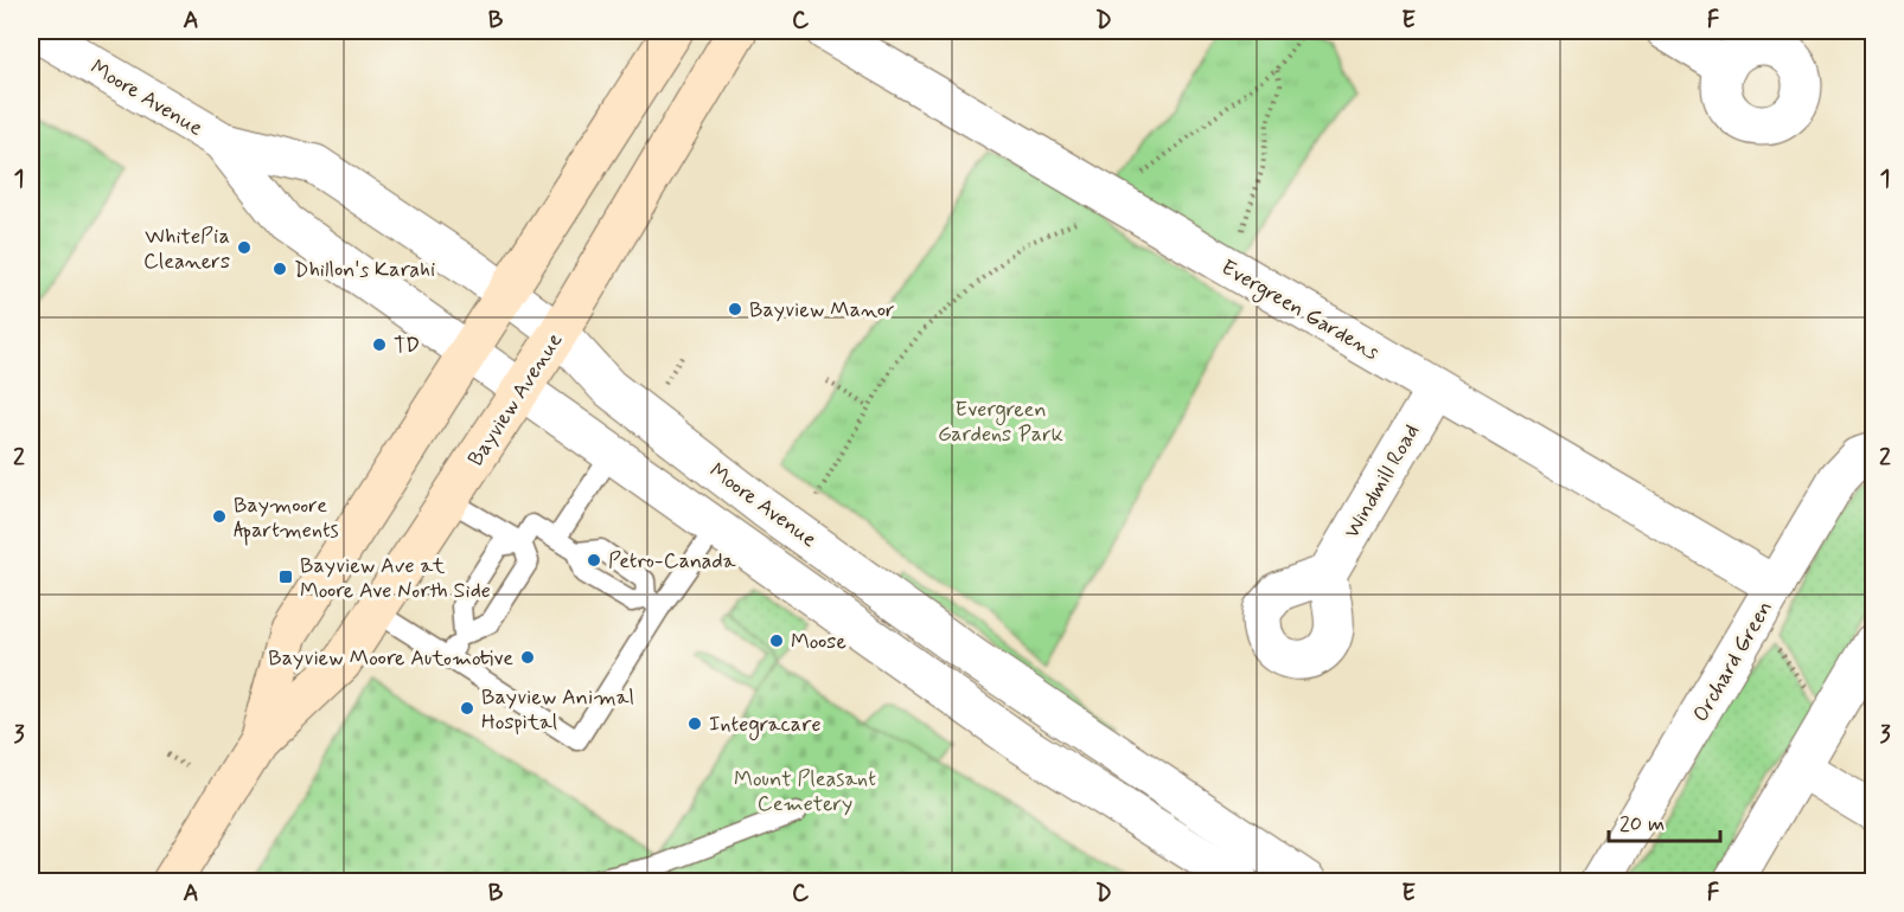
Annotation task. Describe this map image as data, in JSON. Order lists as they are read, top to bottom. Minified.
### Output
{"streets":{"main road":["Bayview Avenue"],"street":["Moore Avenue","Evergreen Gardens","Windmill Road","Orchard Green"]},"crossings":[["Moore Avenue","Bayview Avenue"],["Evergreen Gardens","Windmill Road"],["Evergreen Gardens","Orchard Green"]],"parks":["Evergreen Gardens Park","Mount Pleasant Cemetery"],"places":{"other":["WhitePia Cleaners","Dhillon's Karahi","Bayview Manor","TD","Baymoore Apartments","Petro-Canada","Moose","Bayview Moore Automotive","Bayview Animal Hospital","Integracare"],"transit":["Bayview Ave at Moore Ave North Side"]},"scale_bar":"20 m","grid":{"columns":["A","B","C","D","E","F"],"rows":["1","2","3"]}}
